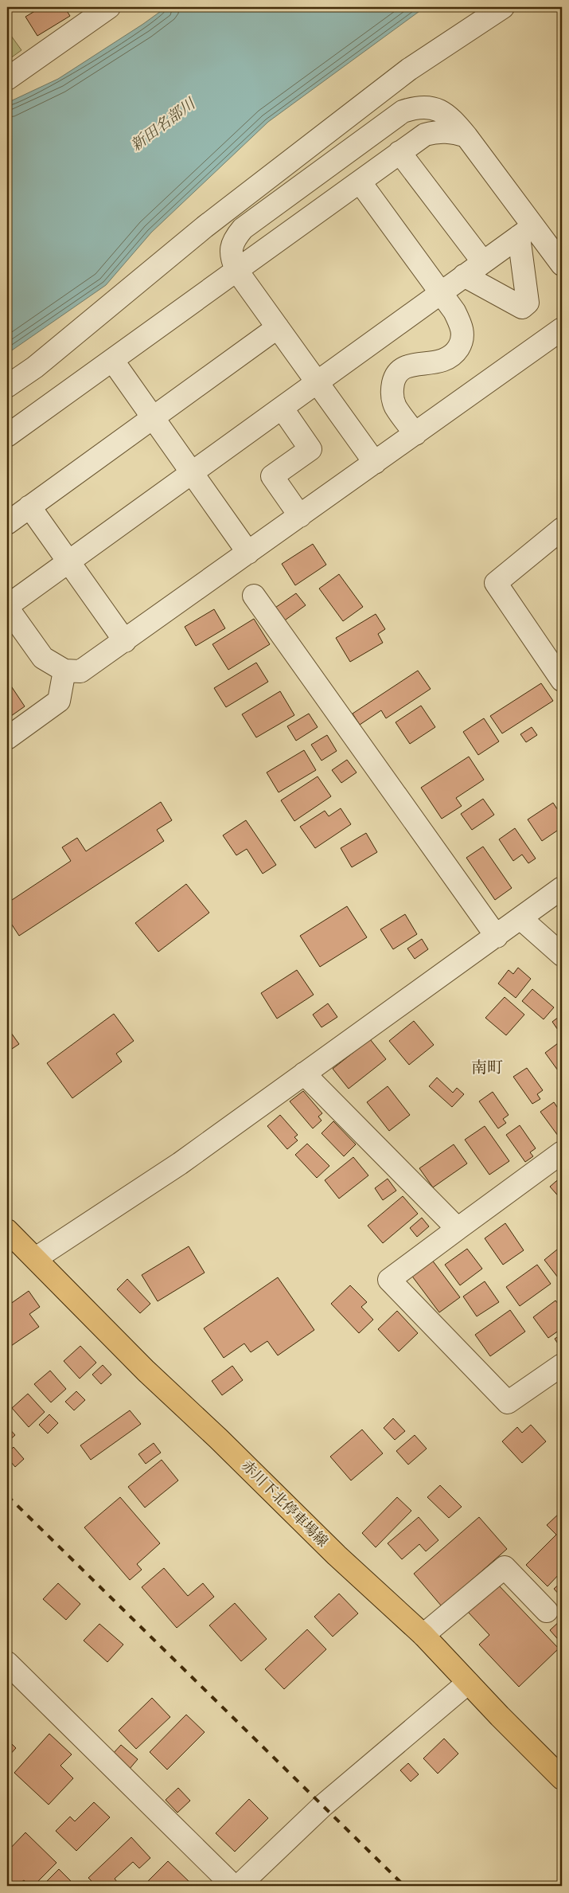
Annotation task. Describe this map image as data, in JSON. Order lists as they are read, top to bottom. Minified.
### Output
{"streets":{"main road":["赤川下北停車場線"]},"districts":["南町"],"water":["新田名部川"]}
